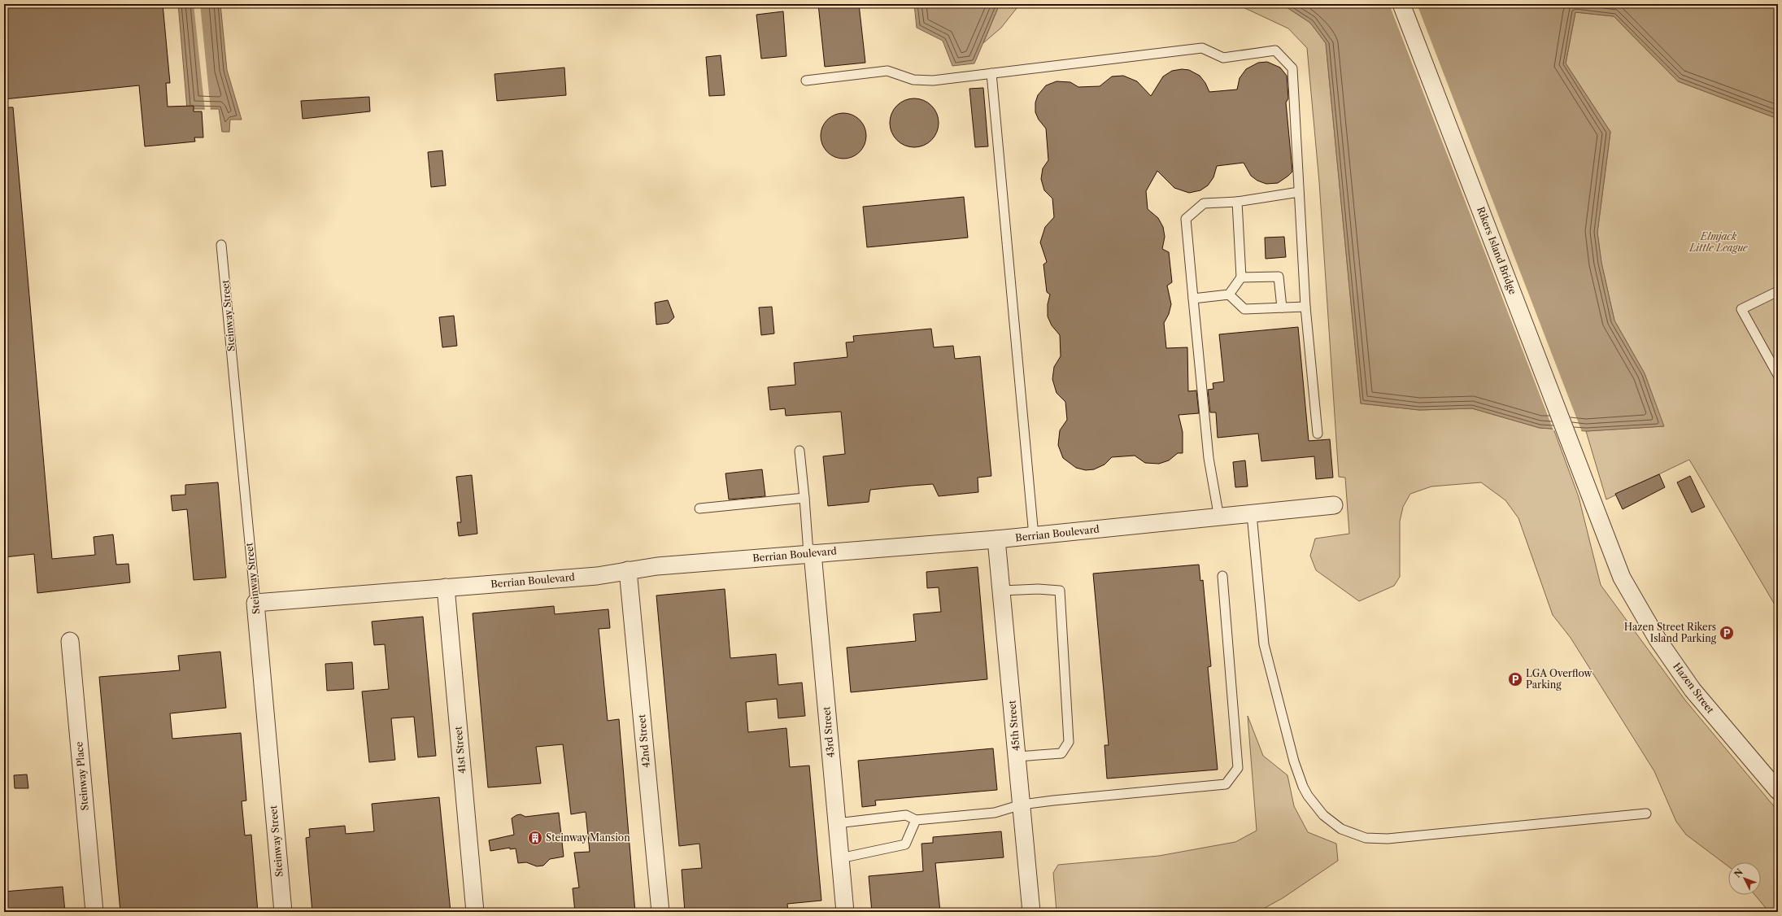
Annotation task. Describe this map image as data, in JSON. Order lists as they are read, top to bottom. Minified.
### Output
{"streets":{"street":["Rikers Island Bridge","Steinway Street","Berrian Boulevard","Hazen Street","45th Street","43rd Street","42nd Street","41st Street","Steinway Place"]},"crossings":[["Rikers Island Bridge","Hazen Street"],["Steinway Street","Berrian Boulevard"],["Berrian Boulevard","45th Street"],["Berrian Boulevard","43rd Street"],["Berrian Boulevard","42nd Street"],["Berrian Boulevard","41st Street"]],"parks":["Elmjack Little League"],"places":{"parking":["Hazen Street Rikers Island Parking","LGA Overflow Parking"],"building":["Steinway Mansion"]},"north":"top left"}
